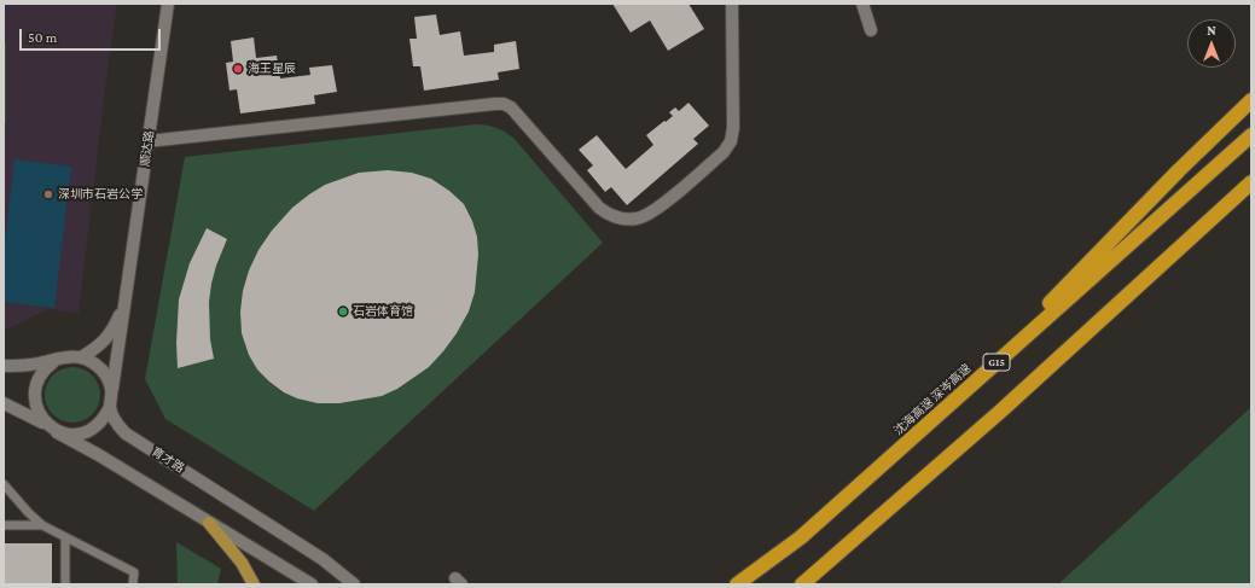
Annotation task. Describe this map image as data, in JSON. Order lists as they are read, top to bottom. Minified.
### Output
{"streets":{"highway":["G15","沈海高速 深岑高速"],"street":["顺达路","育才路"]},"crossings":[["顺达路","育才路"]],"places":["海王星辰","深圳市石岩公学","石岩体育馆"],"scale_bar":"50 m","north":"top"}
